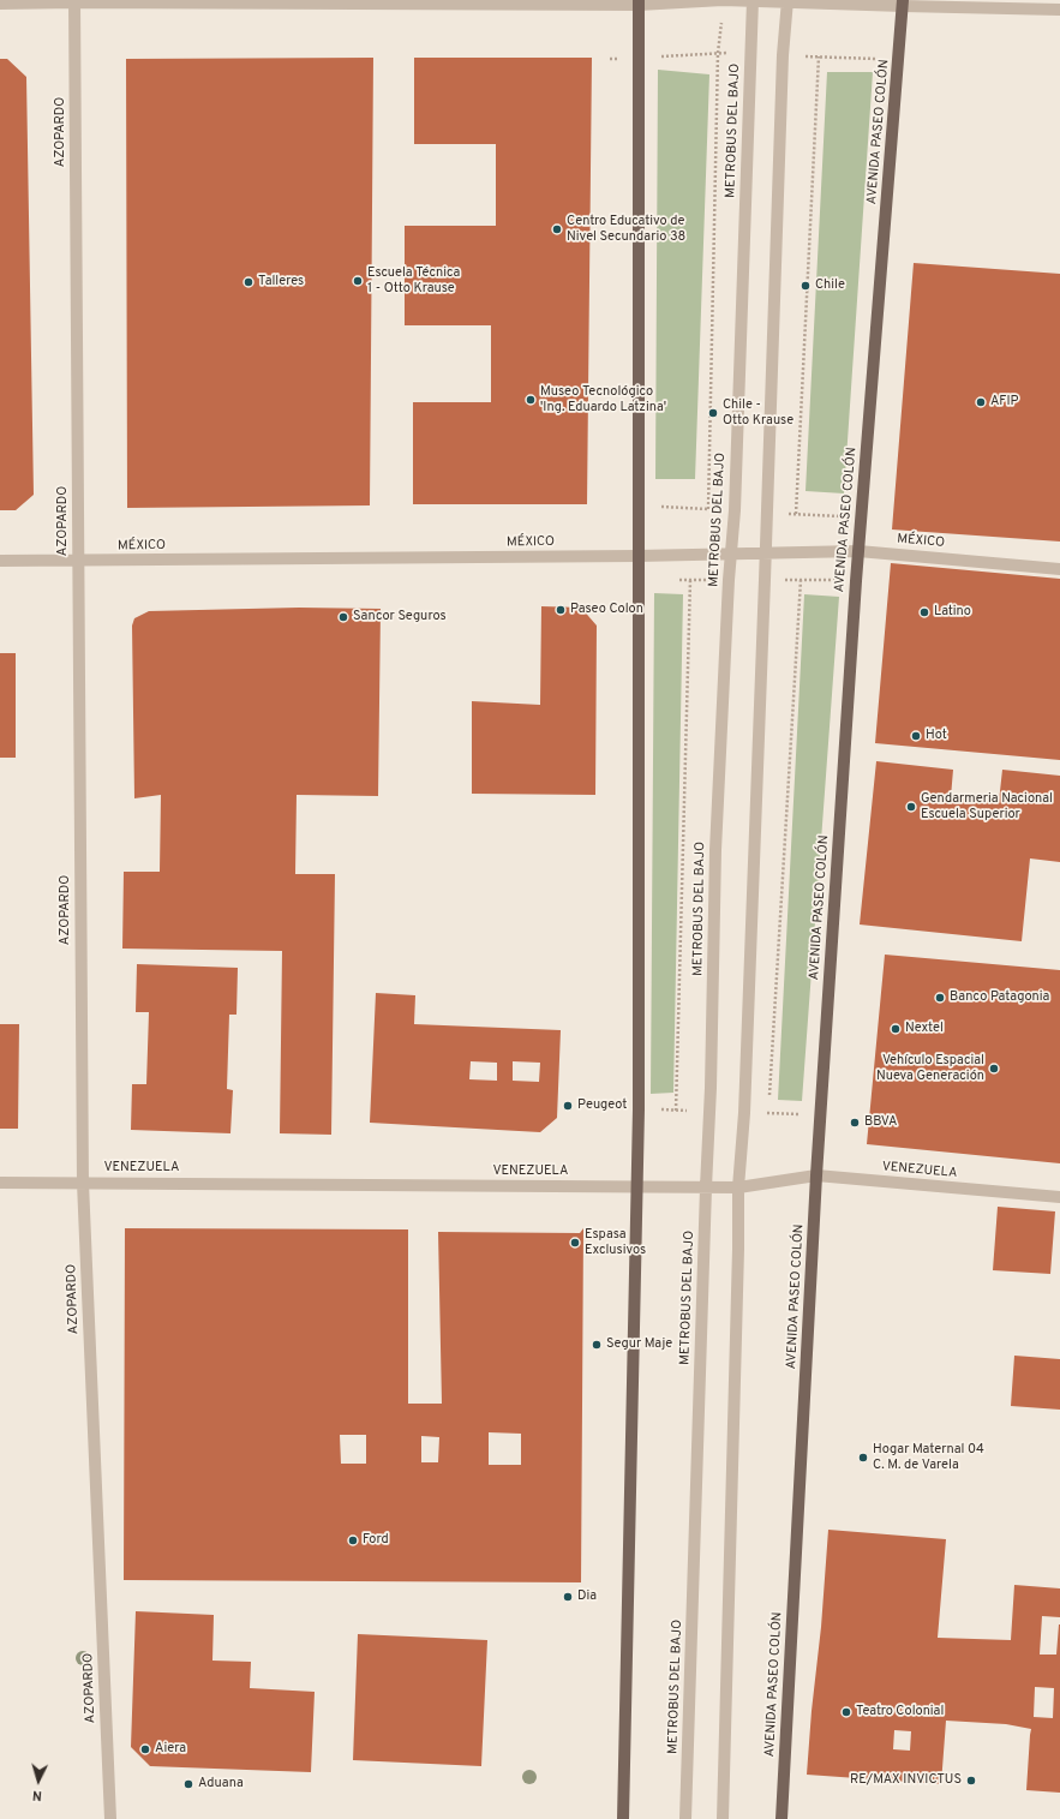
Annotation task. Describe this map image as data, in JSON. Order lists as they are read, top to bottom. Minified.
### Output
{"streets":{"main road":["AVENIDA PASEO COLÓN"],"street":["METROBUS DEL BAJO","AZOPARDO","MÉXICO","VENEZUELA"]},"crossings":[["METROBUS DEL BAJO","MÉXICO"],["METROBUS DEL BAJO","VENEZUELA"],["AZOPARDO","MÉXICO"],["AZOPARDO","VENEZUELA"],["AVENIDA PASEO COLÓN","MÉXICO"],["AVENIDA PASEO COLÓN","VENEZUELA"]],"places":["Centro Educativo de Nivel Secundario 38","Escuela Técnica 1 - Otto Krause","Talleres","Chile","Museo Tecnológico 'Ing. Eduardo Latzina'","AFIP","Chile - Otto Krause","Paseo Colon","Latino","Sancor Seguros","Hot","Gendarmeria Nacional Escuela Superior","Banco Patagonia","Nextel","Vehículo Espacial Nueva Generación","Peugeot","BBVA","Espasa Exclusivos","Segur Maje","Hogar Maternal 04 C. M. de Varela","Ford","Dia","Teatro Colonial","Aiera","RE/MAX INVICTUS","Aduana"],"north":"bottom"}
